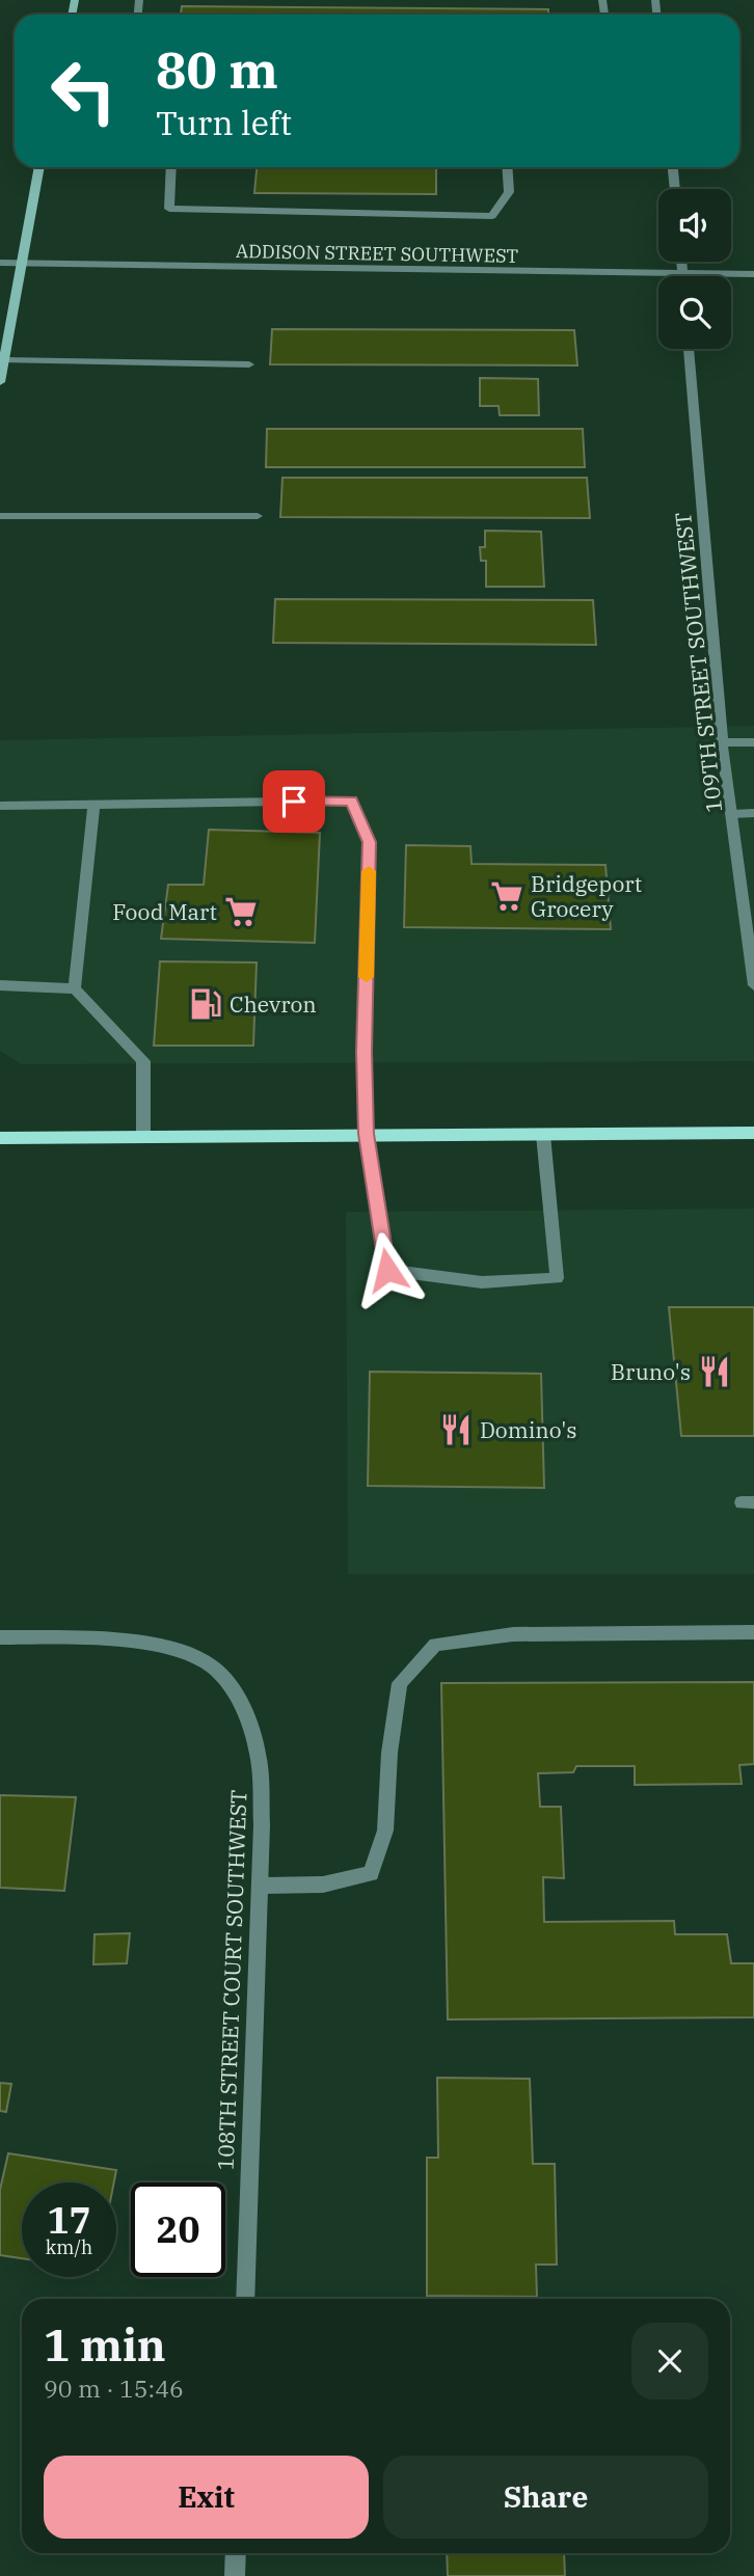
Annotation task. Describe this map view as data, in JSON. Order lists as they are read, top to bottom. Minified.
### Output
{"streets":{"street":["ADDISON STREET SOUTHWEST","109TH STREET SOUTHWEST","108TH STREET COURT SOUTHWEST"]},"places":{"supermarket":["Bridgeport Grocery","Food Mart"],"fuel station":["Chevron"],"restaurant":["Bruno's","Domino's"]},"page":{"turn":["80 m","Turn left"],"speed":"17 km/h","limit":"20","heading":["1 min","90 m · 15:46"],"buttons":["Exit","Share"]}}
